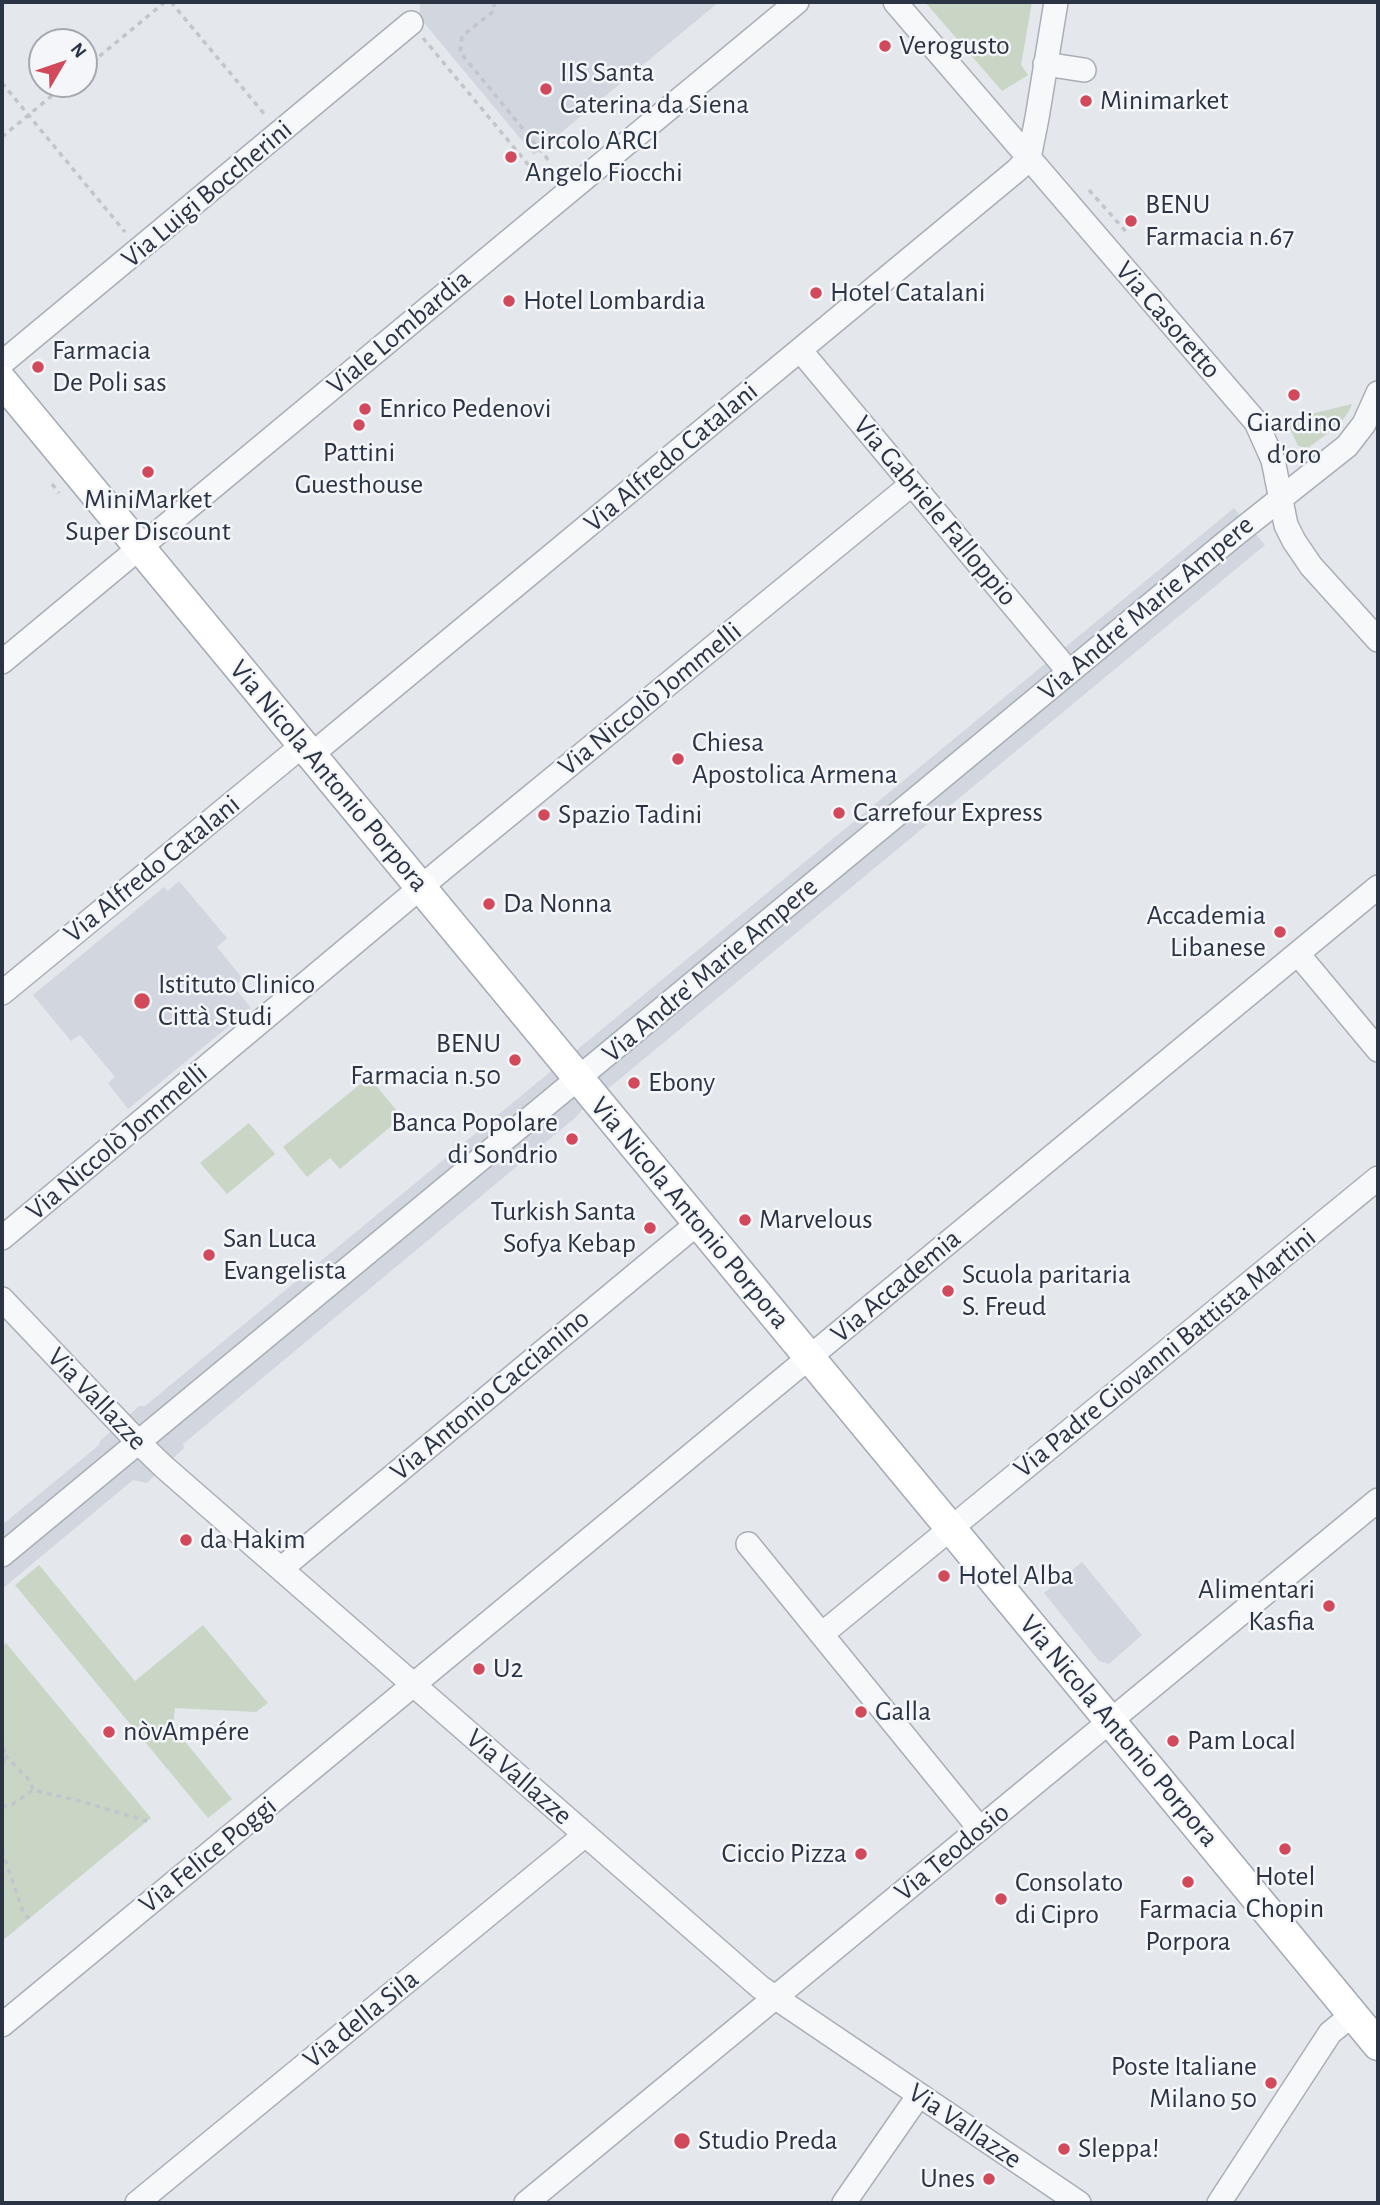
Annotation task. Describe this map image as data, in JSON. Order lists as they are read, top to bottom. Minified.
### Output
{"streets":{"main road":["Via Nicola Antonio Porpora"],"street":["Via Luigi Boccherini","Via Casoretto","Viale Lombardia","Via Alfredo Catalani","Via Gabriele Falloppio","Via Andre' Marie Ampere","Via Niccolò Jommelli","Via Accademia","Via Padre Giovanni Battista Martini","Via Antonio Caccianino","Via Vallazze","Via Teodosio","Via Felice Poggi","Via della Sila"]},"crossings":[["Via Casoretto","Via Alfredo Catalani"],["Via Casoretto","Via Andre' Marie Ampere"],["Viale Lombardia","Via Nicola Antonio Porpora"],["Via Alfredo Catalani","Via Gabriele Falloppio"],["Via Alfredo Catalani","Via Nicola Antonio Porpora"],["Via Gabriele Falloppio","Via Andre' Marie Ampere"],["Via Gabriele Falloppio","Via Niccolò Jommelli"],["Via Andre' Marie Ampere","Via Nicola Antonio Porpora"],["Via Andre' Marie Ampere","Via Vallazze"],["Via Niccolò Jommelli","Via Nicola Antonio Porpora"],["Via Nicola Antonio Porpora","Via Accademia"],["Via Nicola Antonio Porpora","Via Padre Giovanni Battista Martini"],["Via Nicola Antonio Porpora","Via Antonio Caccianino"],["Via Nicola Antonio Porpora","Via Teodosio"],["Via Accademia","Via Vallazze"],["Via Accademia","Via Felice Poggi"],["Via Antonio Caccianino","Via Vallazze"],["Via Vallazze","Via Teodosio"],["Via Vallazze","Via Felice Poggi"],["Via Vallazze","Via della Sila"]],"places":["Verogusto","IIS Santa Caterina da Siena","Minimarket","Circolo ARCI Angelo Fiocchi","BENU Farmacia n.67","Hotel Catalani","Hotel Lombardia","Farmacia De Poli sas","Giardino d'oro","Enrico Pedenovi","Pattini Guesthouse","MiniMarket Super Discount","Chiesa Apostolica Armena","Carrefour Express","Spazio Tadini","Da Nonna","Accademia Libanese","Istituto Clinico Città Studi","BENU Farmacia n.50","Ebony","Banca Popolare di Sondrio","Marvelous","Turkish Santa Sofya Kebap","San Luca Evangelista","Scuola paritaria S. Freud","da Hakim","Hotel Alba","Alimentari Kasfia","U2","Galla","nòvAmpére","Pam Local","Hotel Chopin","Ciccio Pizza","Farmacia Porpora","Consolato di Cipro","Poste Italiane Milano 50","Studio Preda","Sleppa!","Unes"],"north":"top right"}
